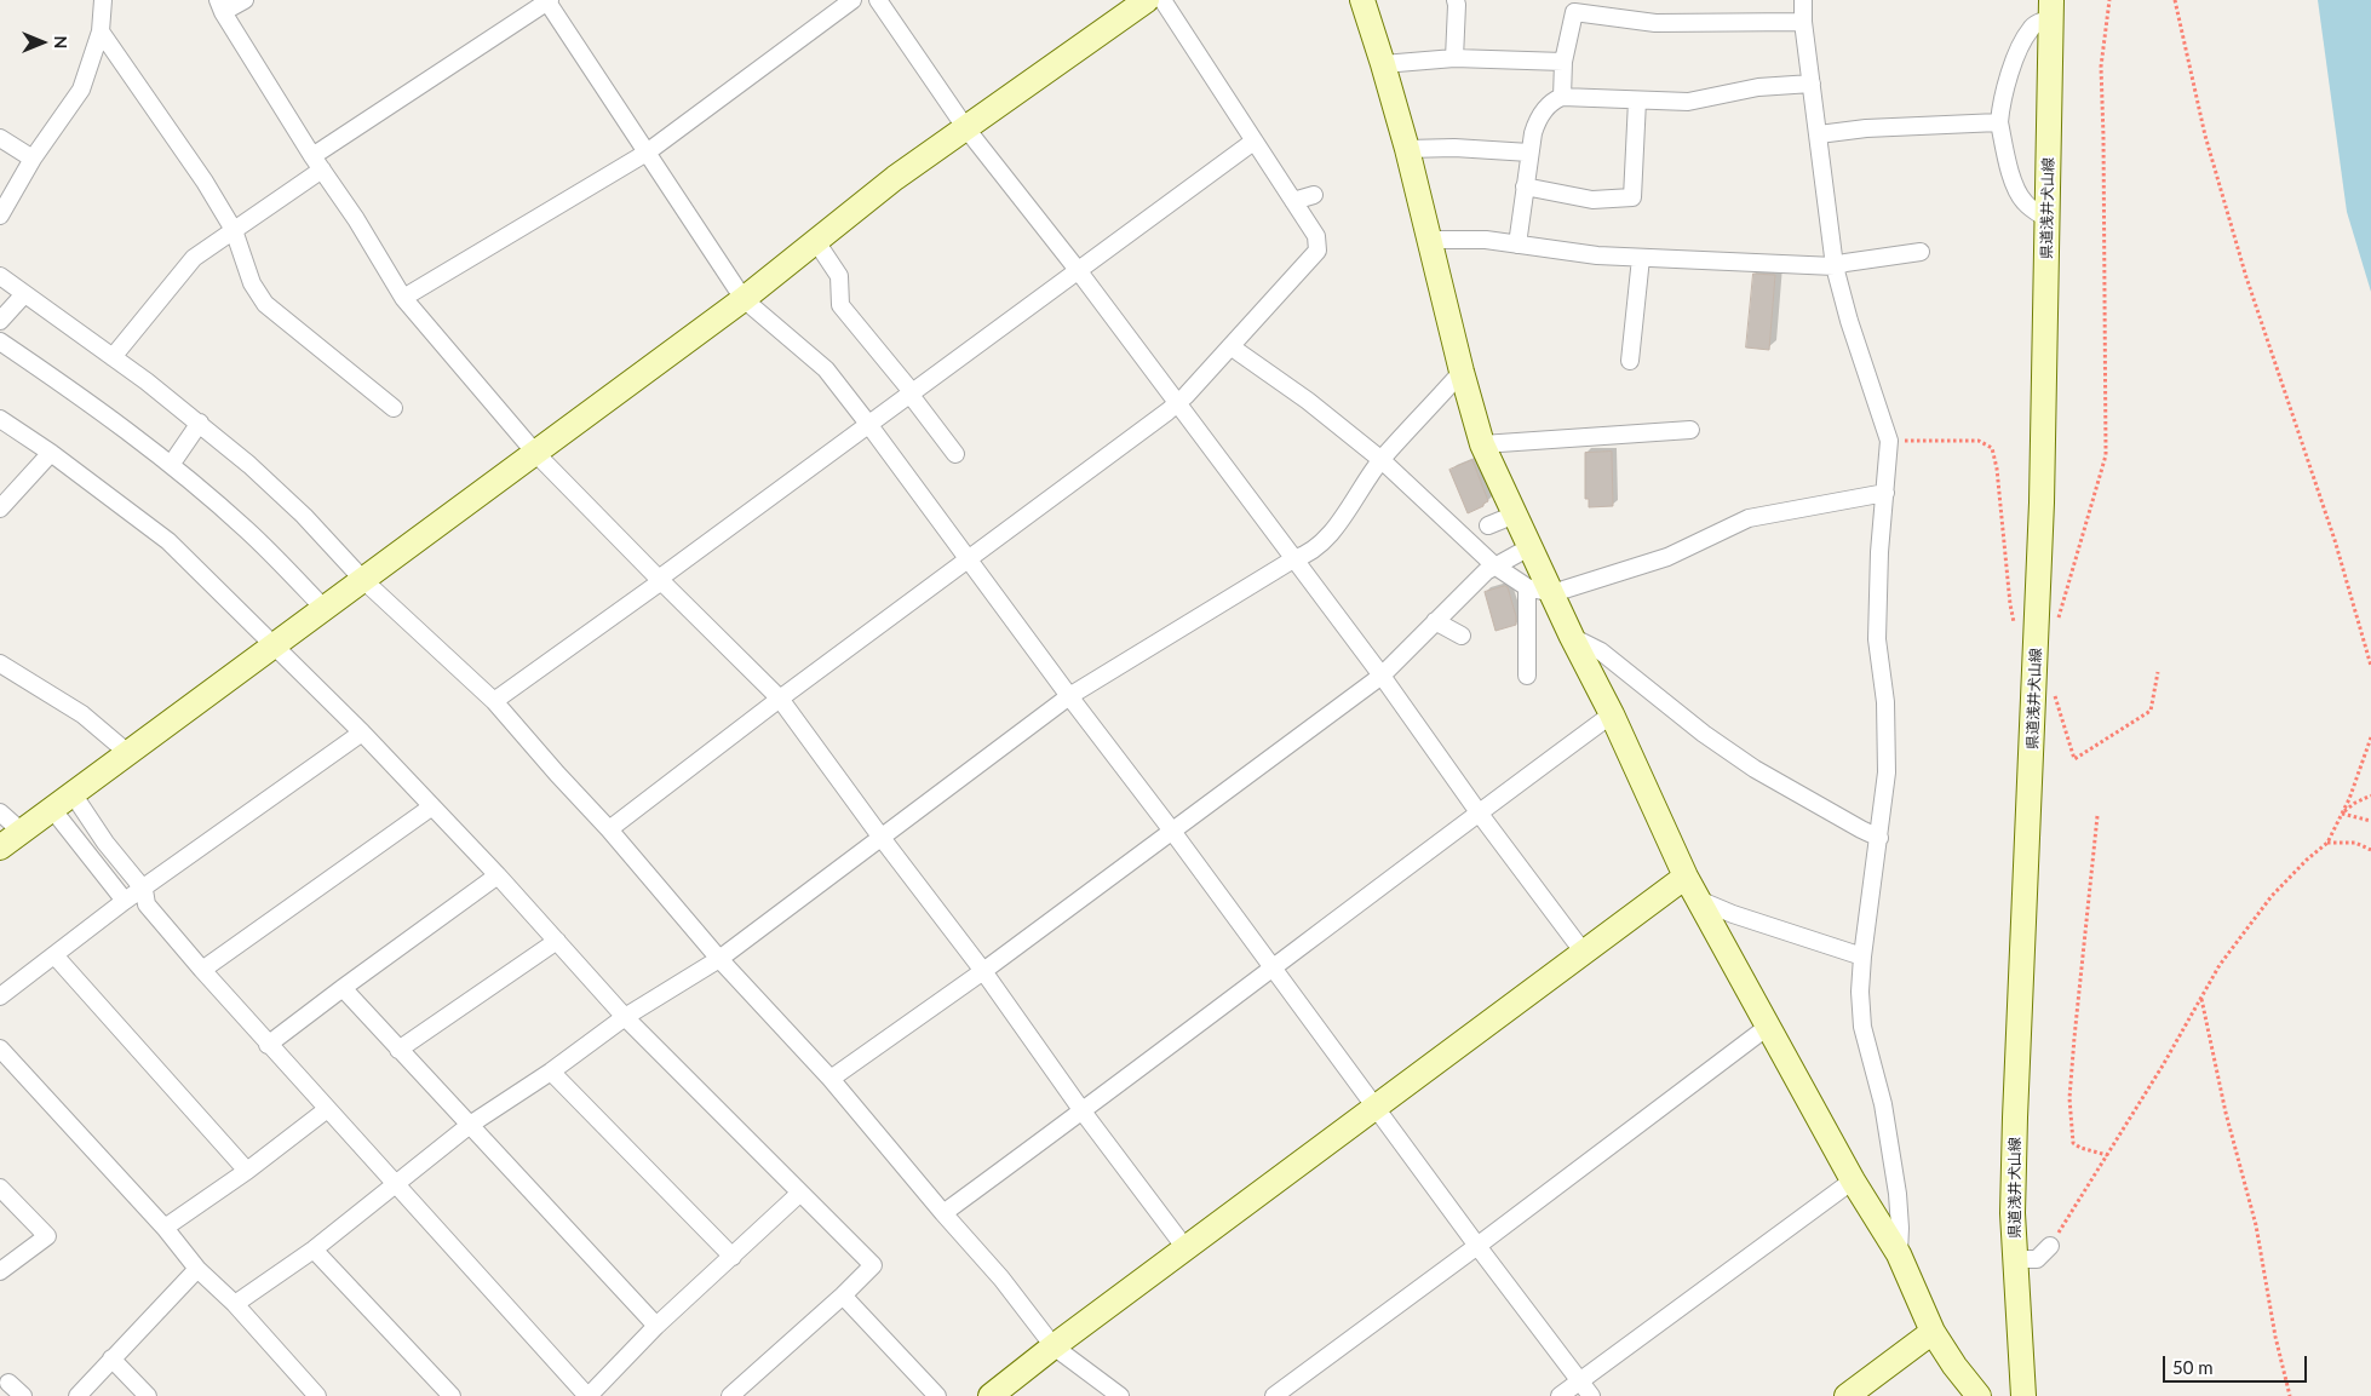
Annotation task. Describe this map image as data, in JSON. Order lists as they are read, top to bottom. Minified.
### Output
{"streets":{"street":["県道浅井犬山線"]},"scale_bar":"50 m","north":"right"}
